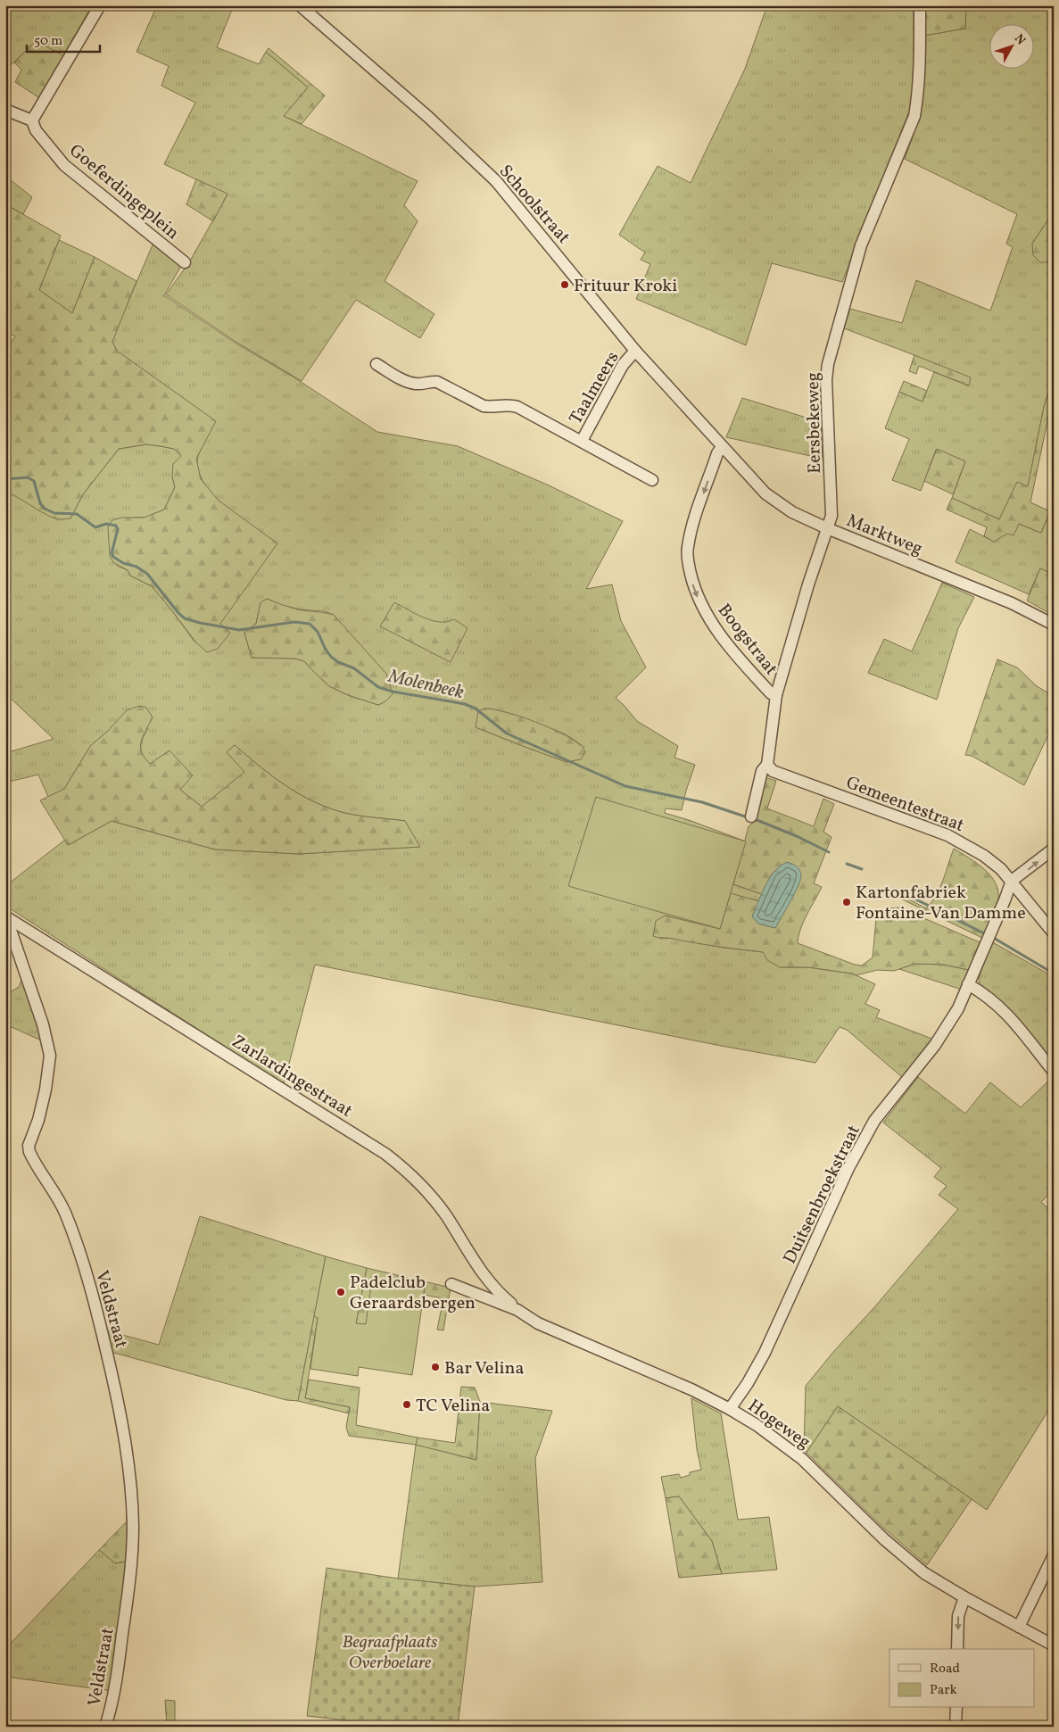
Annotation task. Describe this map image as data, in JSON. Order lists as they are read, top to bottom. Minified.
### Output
{"streets":{"street":["Goeferdingeplein","Schoolstraat","Taalmeers","Eersbekeweg","Marktweg","Boogstraat","Gemeentestraat","Zarlardingestraat","Duitsenbroekstraat","Veldstraat","Hogeweg"]},"crossings":[["Schoolstraat","Taalmeers"],["Schoolstraat","Marktweg"],["Schoolstraat","Boogstraat"],["Eersbekeweg","Marktweg"],["Eersbekeweg","Boogstraat"],["Eersbekeweg","Gemeentestraat"],["Marktweg","Boogstraat"],["Gemeentestraat","Duitsenbroekstraat"],["Zarlardingestraat","Veldstraat"],["Zarlardingestraat","Hogeweg"],["Duitsenbroekstraat","Hogeweg"]],"one_way":["Boogstraat"],"water":["Molenbeek"],"parks":["Begraafplaats Overboelare"],"places":["Frituur Kroki","Kartonfabriek Fontaine-Van Damme","Padelclub Geraardsbergen","Bar Velina","TC Velina"],"legend":["Road","Park"],"scale_bar":"50 m","north":"top right"}
